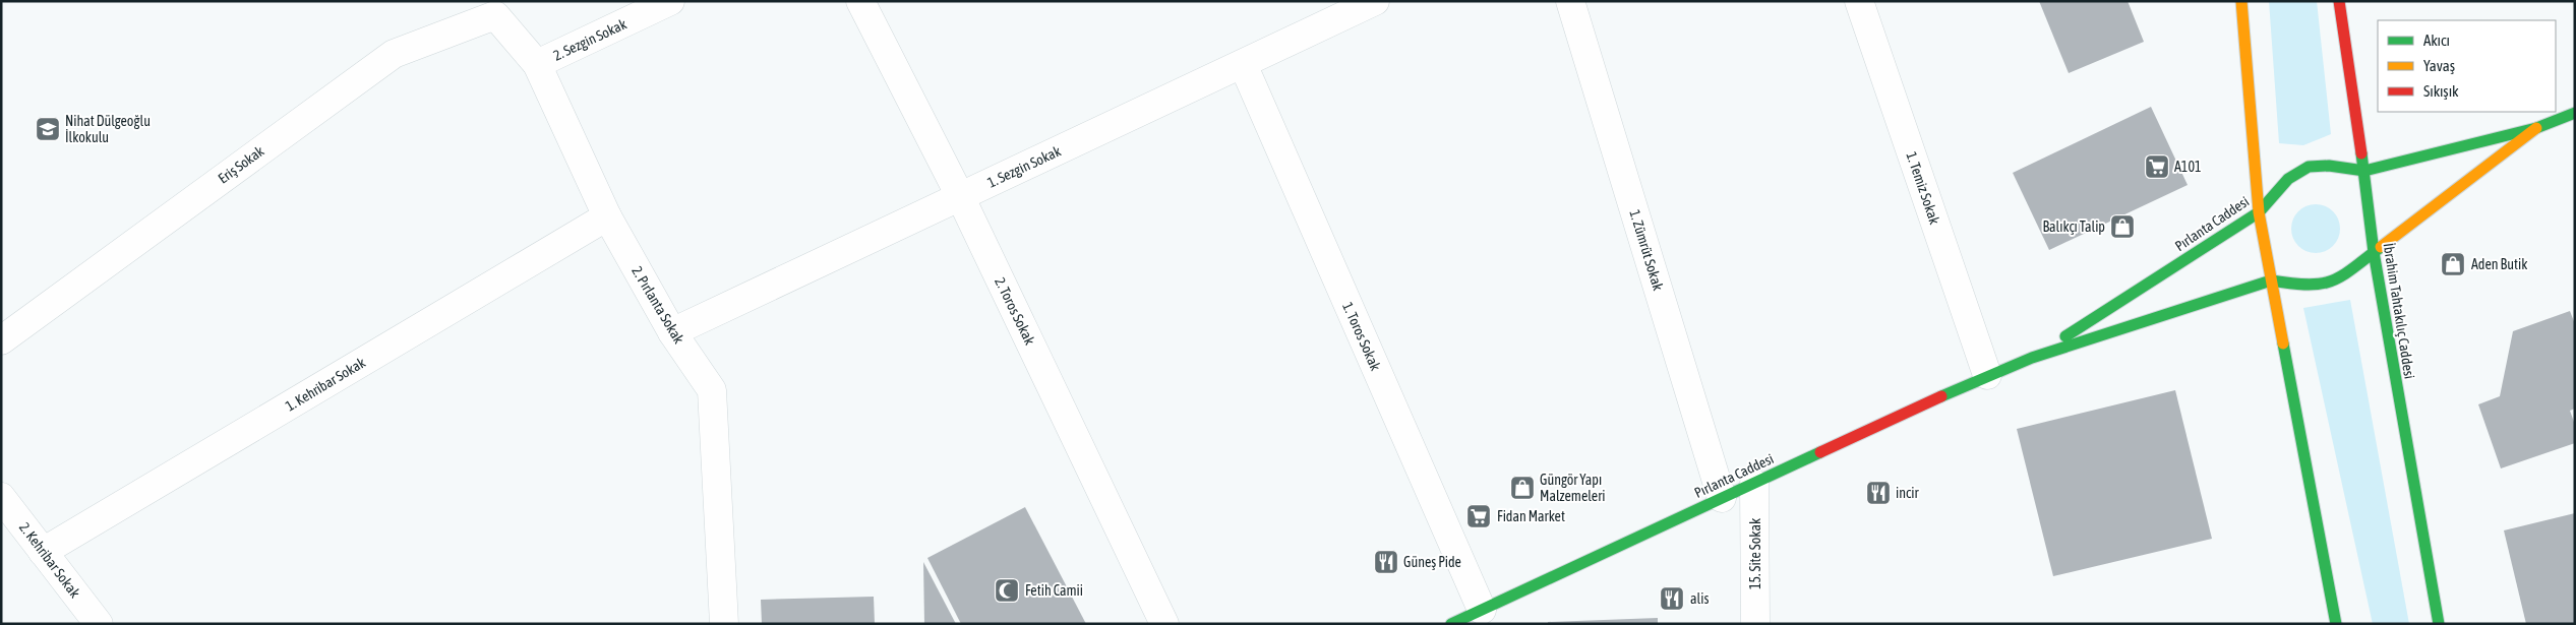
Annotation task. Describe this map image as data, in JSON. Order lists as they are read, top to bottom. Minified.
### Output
{"streets":{"street":["2. Sezgin Sokak","Eriş Sokak","1. Sezgin Sokak","1. Temiz Sokak","Pırlanta Caddesi","1. Zümrüt Sokak","2. Pırlanta Sokak","2. Toros Sokak","İbrahim Tahtakılıç Caddesi","1. Toros Sokak","1. Kehribar Sokak","15. Site Sokak","2. Kehribar Sokak"]},"crossings":[["2. Sezgin Sokak","2. Pırlanta Sokak"],["Eriş Sokak","2. Pırlanta Sokak"],["1. Sezgin Sokak","2. Pırlanta Sokak"],["1. Sezgin Sokak","2. Toros Sokak"],["1. Sezgin Sokak","1. Toros Sokak"],["1. Temiz Sokak","Pırlanta Caddesi"],["Pırlanta Caddesi","1. Zümrüt Sokak"],["Pırlanta Caddesi","İbrahim Tahtakılıç Caddesi"],["Pırlanta Caddesi","1. Toros Sokak"],["Pırlanta Caddesi","15. Site Sokak"],["2. Pırlanta Sokak","1. Kehribar Sokak"],["1. Kehribar Sokak","2. Kehribar Sokak"]],"places":{"school or university":["Nihat Dülgeoğlu İlkokulu"],"supermarket":["A101","Fidan Market"],"shop":["Balıkçı Talip","Aden Butik","Güngör Yapı Malzemeleri"],"restaurant":["incir","Güneş Pide","alis"],"mosque":["Fetih Camii"]},"legend":["Akıcı","Yavaş","Sıkışık"]}
